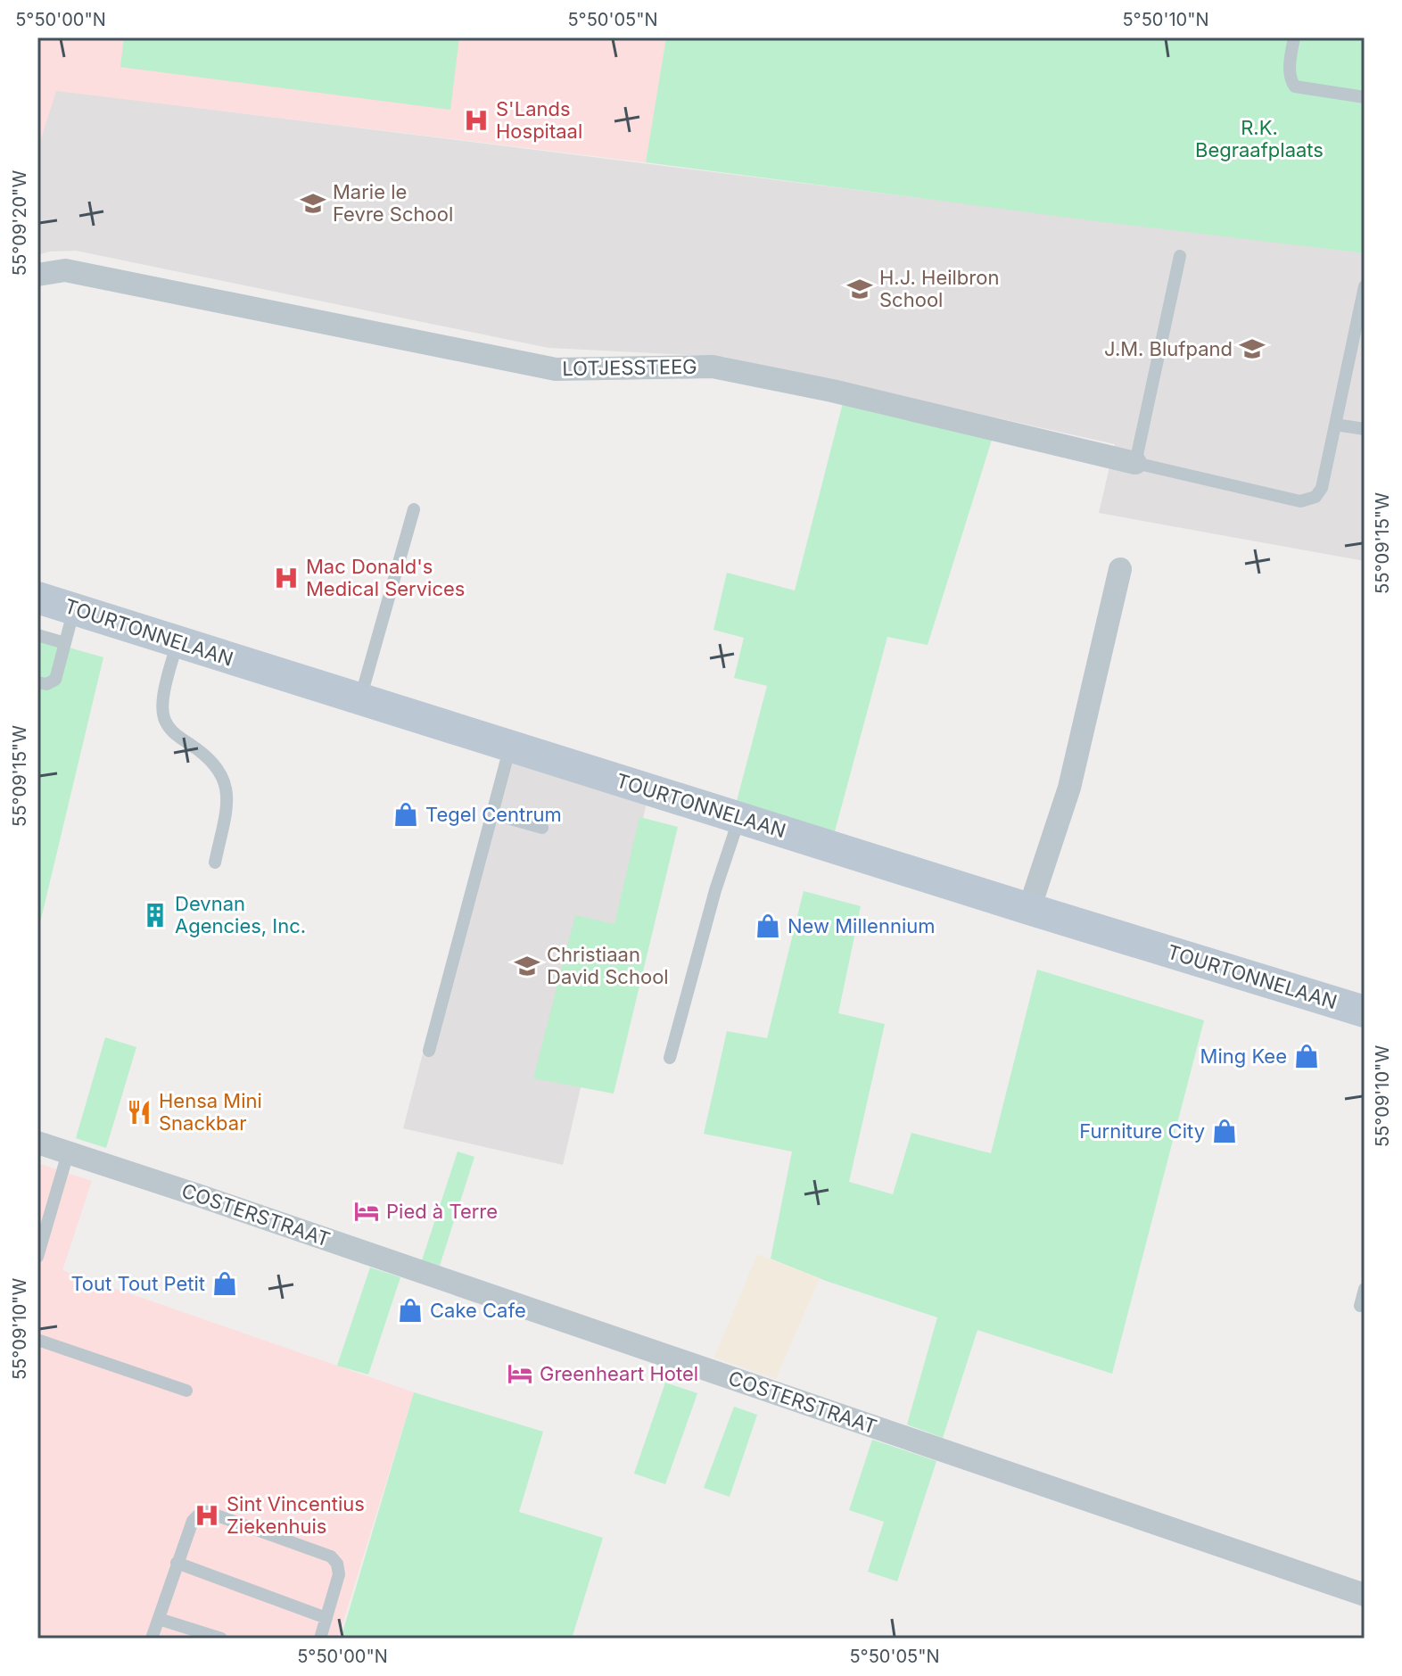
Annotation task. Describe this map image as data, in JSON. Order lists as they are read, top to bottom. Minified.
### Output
{"streets":{"street":["LOTJESSTEEG","TOURTONNELAAN","COSTERSTRAAT"]},"parks":["R.K. Begraafplaats"],"places":{"hospital":["S'Lands Hospitaal","Mac Donald's Medical Services","Sint Vincentius Ziekenhuis"],"school or university":["Marie le Fevre School","H.J. Heilbron School","J.M. Blufpand","Christiaan David School"],"shop":["Tegel Centrum","New Millennium","Ming Kee","Furniture City","Tout Tout Petit","Cake Cafe"],"building":["Devnan Agencies, Inc."],"restaurant":["Hensa Mini Snackbar"],"hotel":["Pied à Terre","Greenheart Hotel"]},"coordinates":["5°50'00\"N","5°50'05\"N","5°50'10\"N","55°09'20\"W","55°09'15\"W","55°09'10\"W"]}
